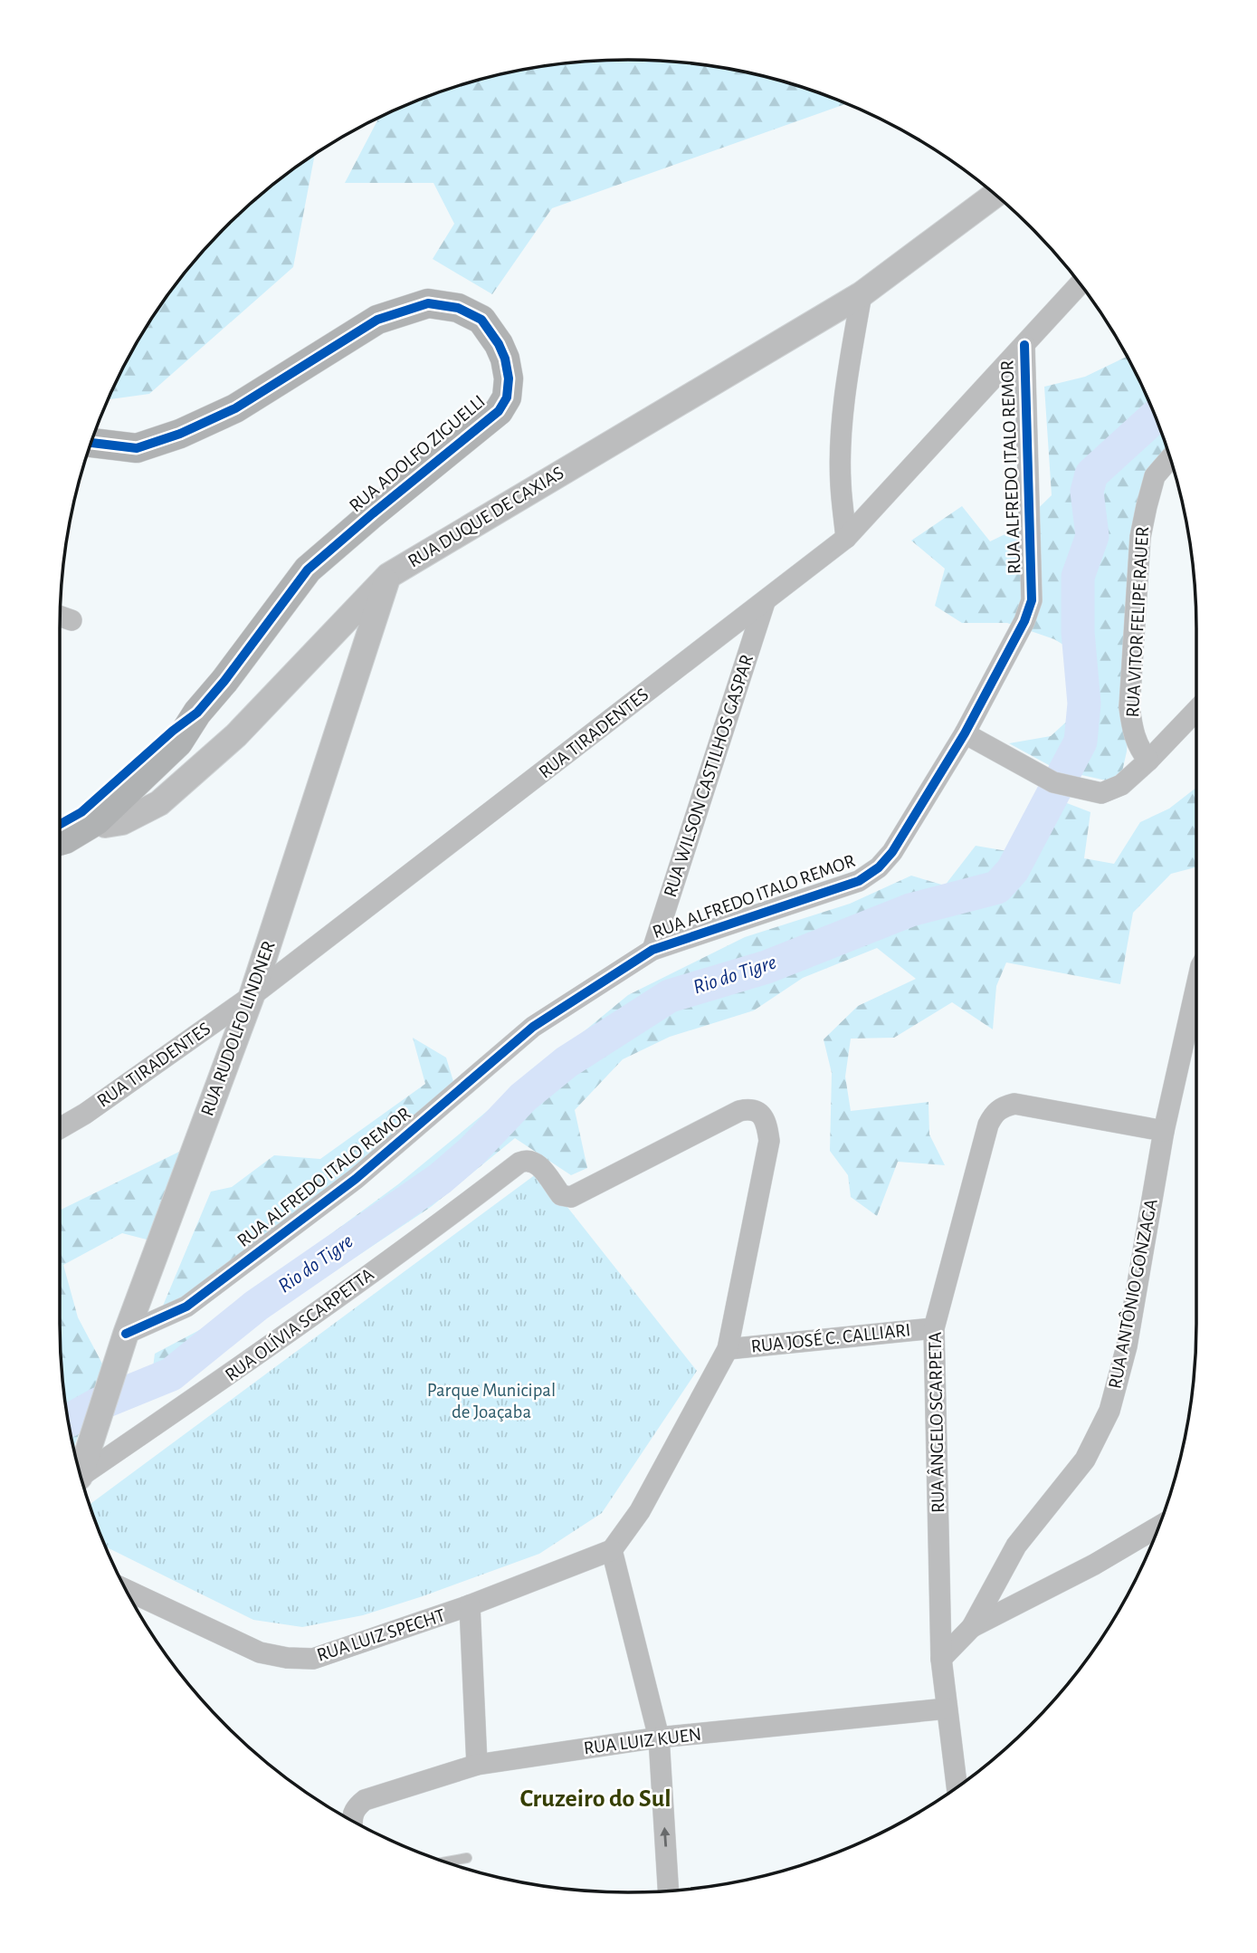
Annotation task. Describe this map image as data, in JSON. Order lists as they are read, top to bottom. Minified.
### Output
{"streets":{"main road":["RUA ADOLFO ZIGUELLI"],"street":["RUA ALFREDO ITALO REMOR","RUA DUQUE DE CAXIAS","RUA VITOR FELIPE RAUER","RUA TIRADENTES","RUA WILSON CASTILHOS GASPAR","RUA RUDOLFO LINDNER","RUA ANTÔNIO GONZAGA","RUA OLÍVIA SCARPETTA","RUA JOSÉ C. CALLIARI","RUA ÂNGELO SCARPETA","RUA LUIZ SPECHT","RUA LUIZ KUEN"]},"crossings":[["RUA ADOLFO ZIGUELLI","RUA DUQUE DE CAXIAS"],["RUA ALFREDO ITALO REMOR","RUA TIRADENTES"],["RUA ALFREDO ITALO REMOR","RUA WILSON CASTILHOS GASPAR"],["RUA ALFREDO ITALO REMOR","RUA RUDOLFO LINDNER"],["RUA DUQUE DE CAXIAS","RUA RUDOLFO LINDNER"],["RUA TIRADENTES","RUA WILSON CASTILHOS GASPAR"],["RUA TIRADENTES","RUA RUDOLFO LINDNER"],["RUA ANTÔNIO GONZAGA","RUA ÂNGELO SCARPETA"],["RUA OLÍVIA SCARPETTA","RUA JOSÉ C. CALLIARI"],["RUA JOSÉ C. CALLIARI","RUA ÂNGELO SCARPETA"],["RUA ÂNGELO SCARPETA","RUA LUIZ KUEN"]],"districts":["Cruzeiro do Sul"],"water":["Rio do Tigre"],"parks":["Parque Municipal de Joaçaba"]}
